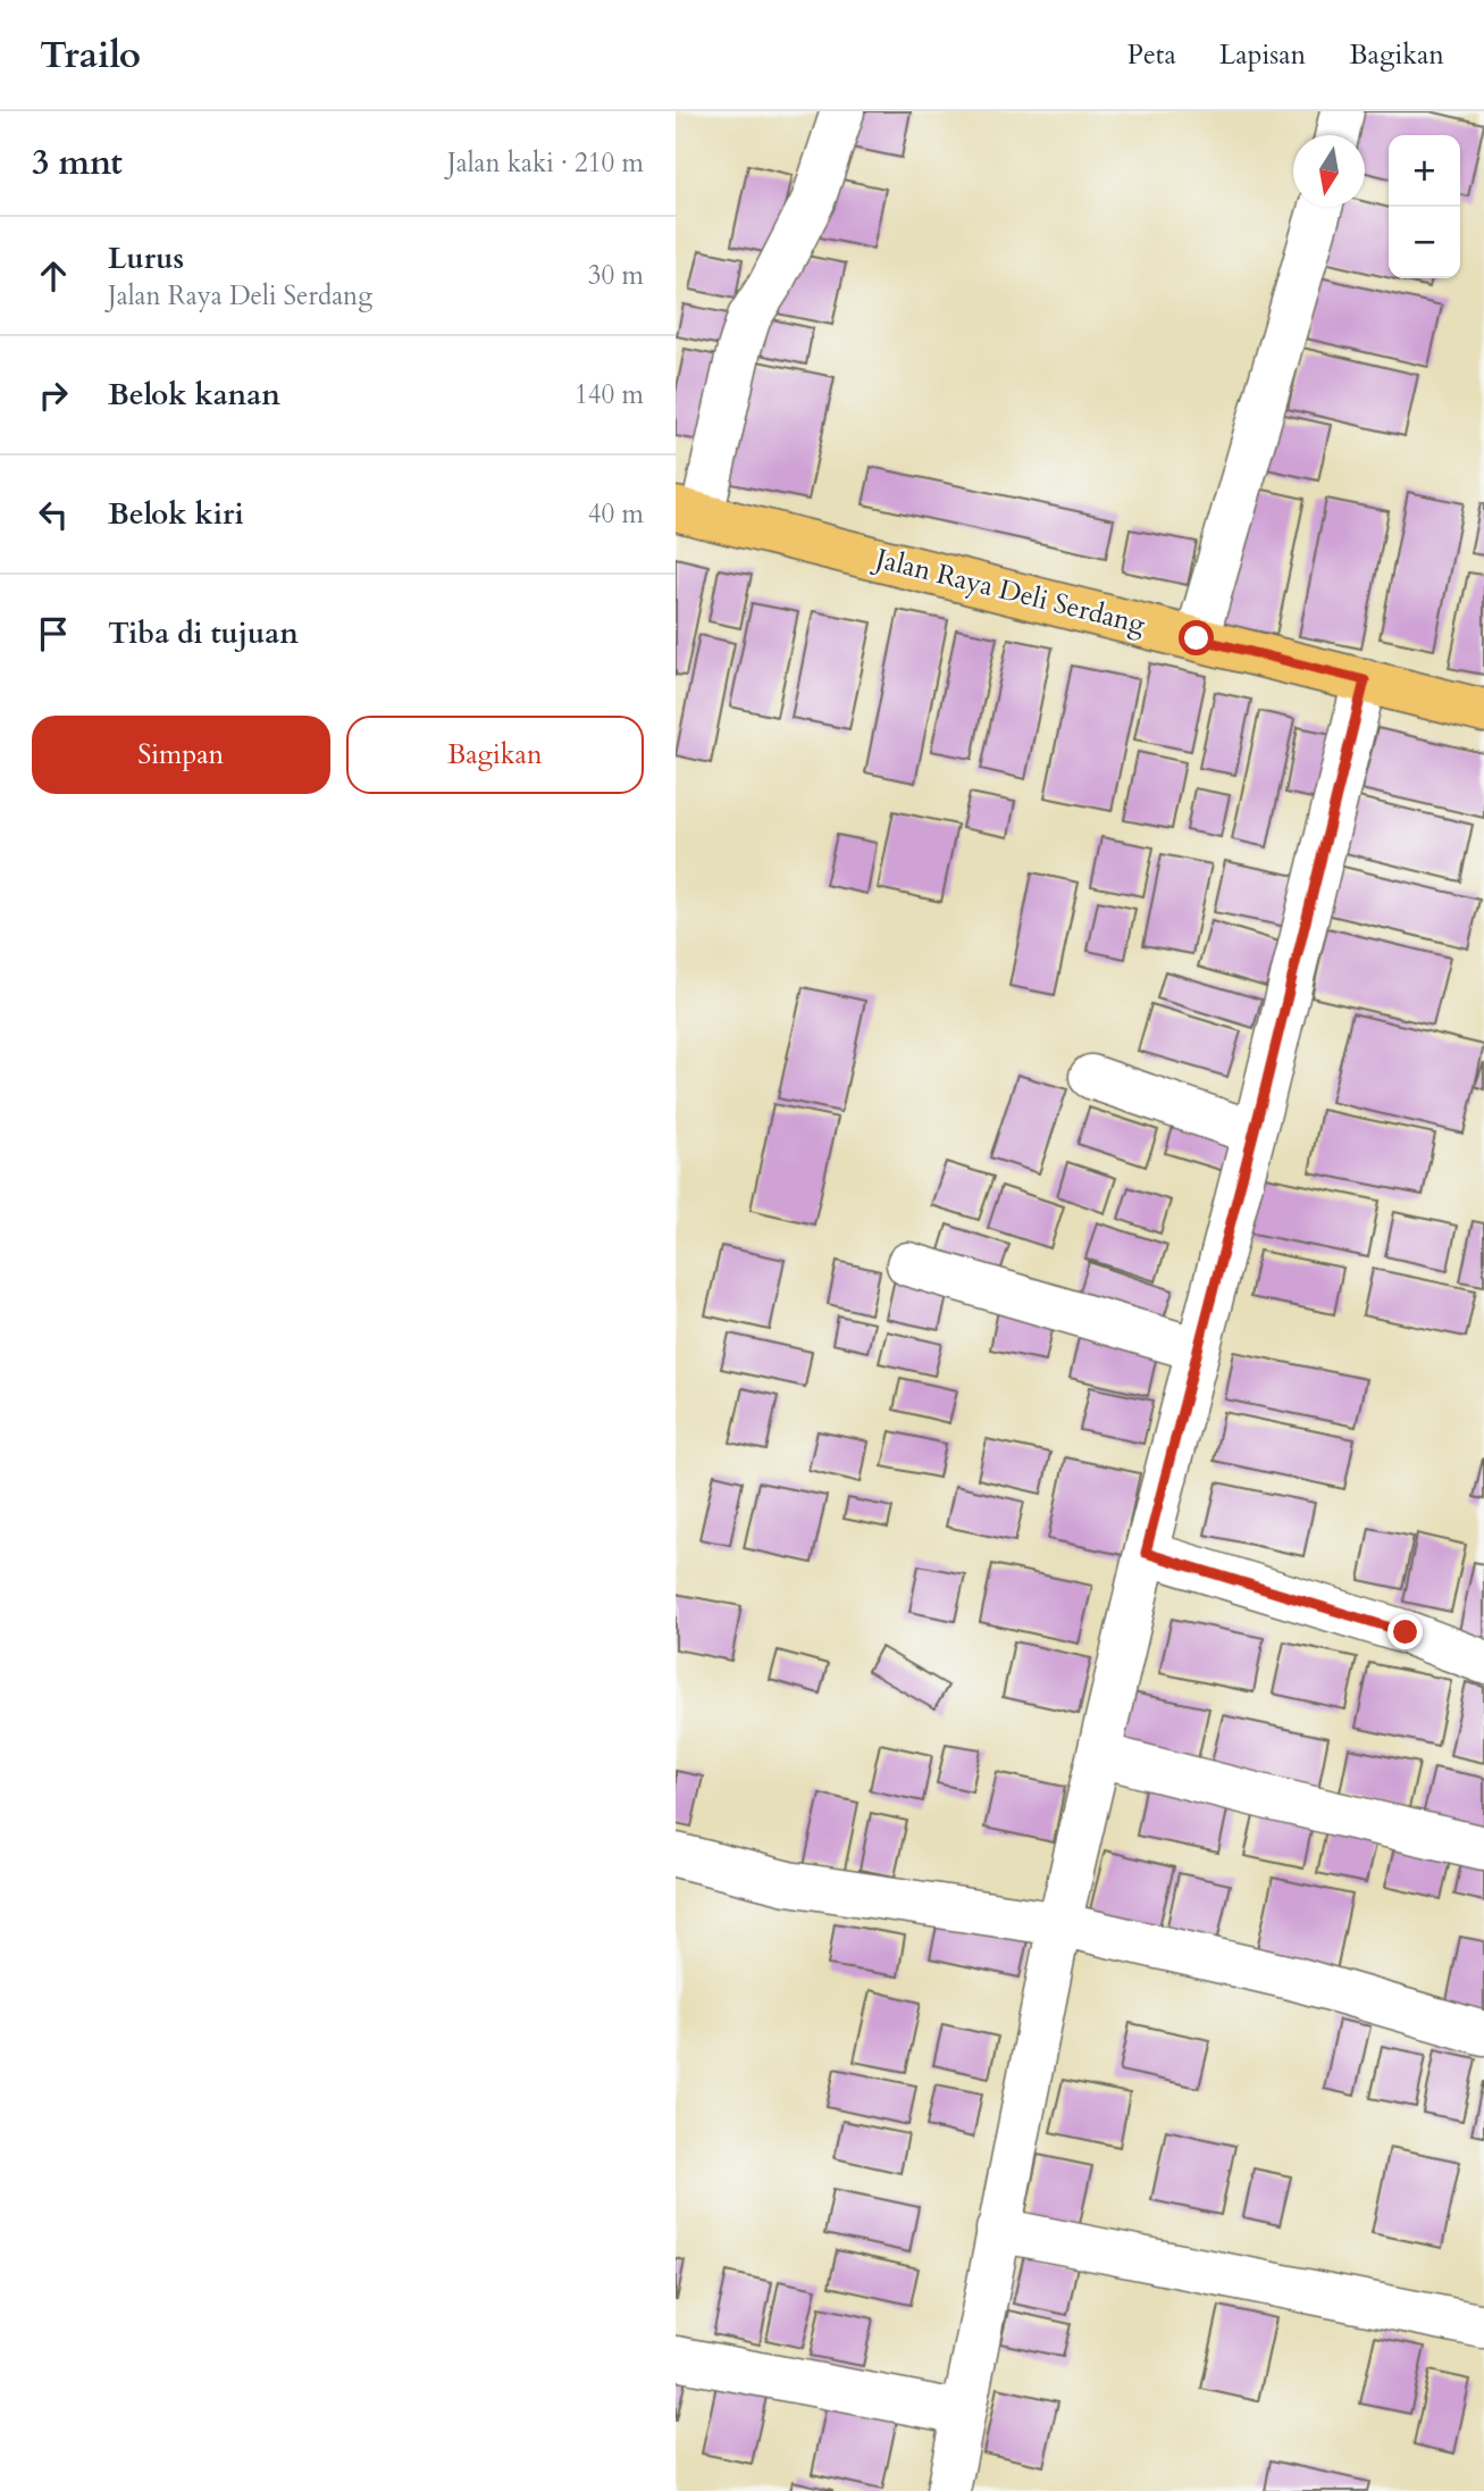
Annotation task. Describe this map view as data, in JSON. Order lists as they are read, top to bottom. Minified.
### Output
{"streets":{"main road":["Jalan Raya Deli Serdang"]},"north":"bottom","page":{"header":"Trailo","nav":["Peta","Lapisan","Bagikan"],"heading":["3 mnt","Jalan kaki · 210 m"],"map_buttons":["+","−"],"list":[["Lurus","Jalan Raya Deli Serdang","30 m"],["Belok kanan","140 m"],["Belok kiri","40 m"],"Tiba di tujuan"],"buttons":["Simpan","Bagikan"]}}
